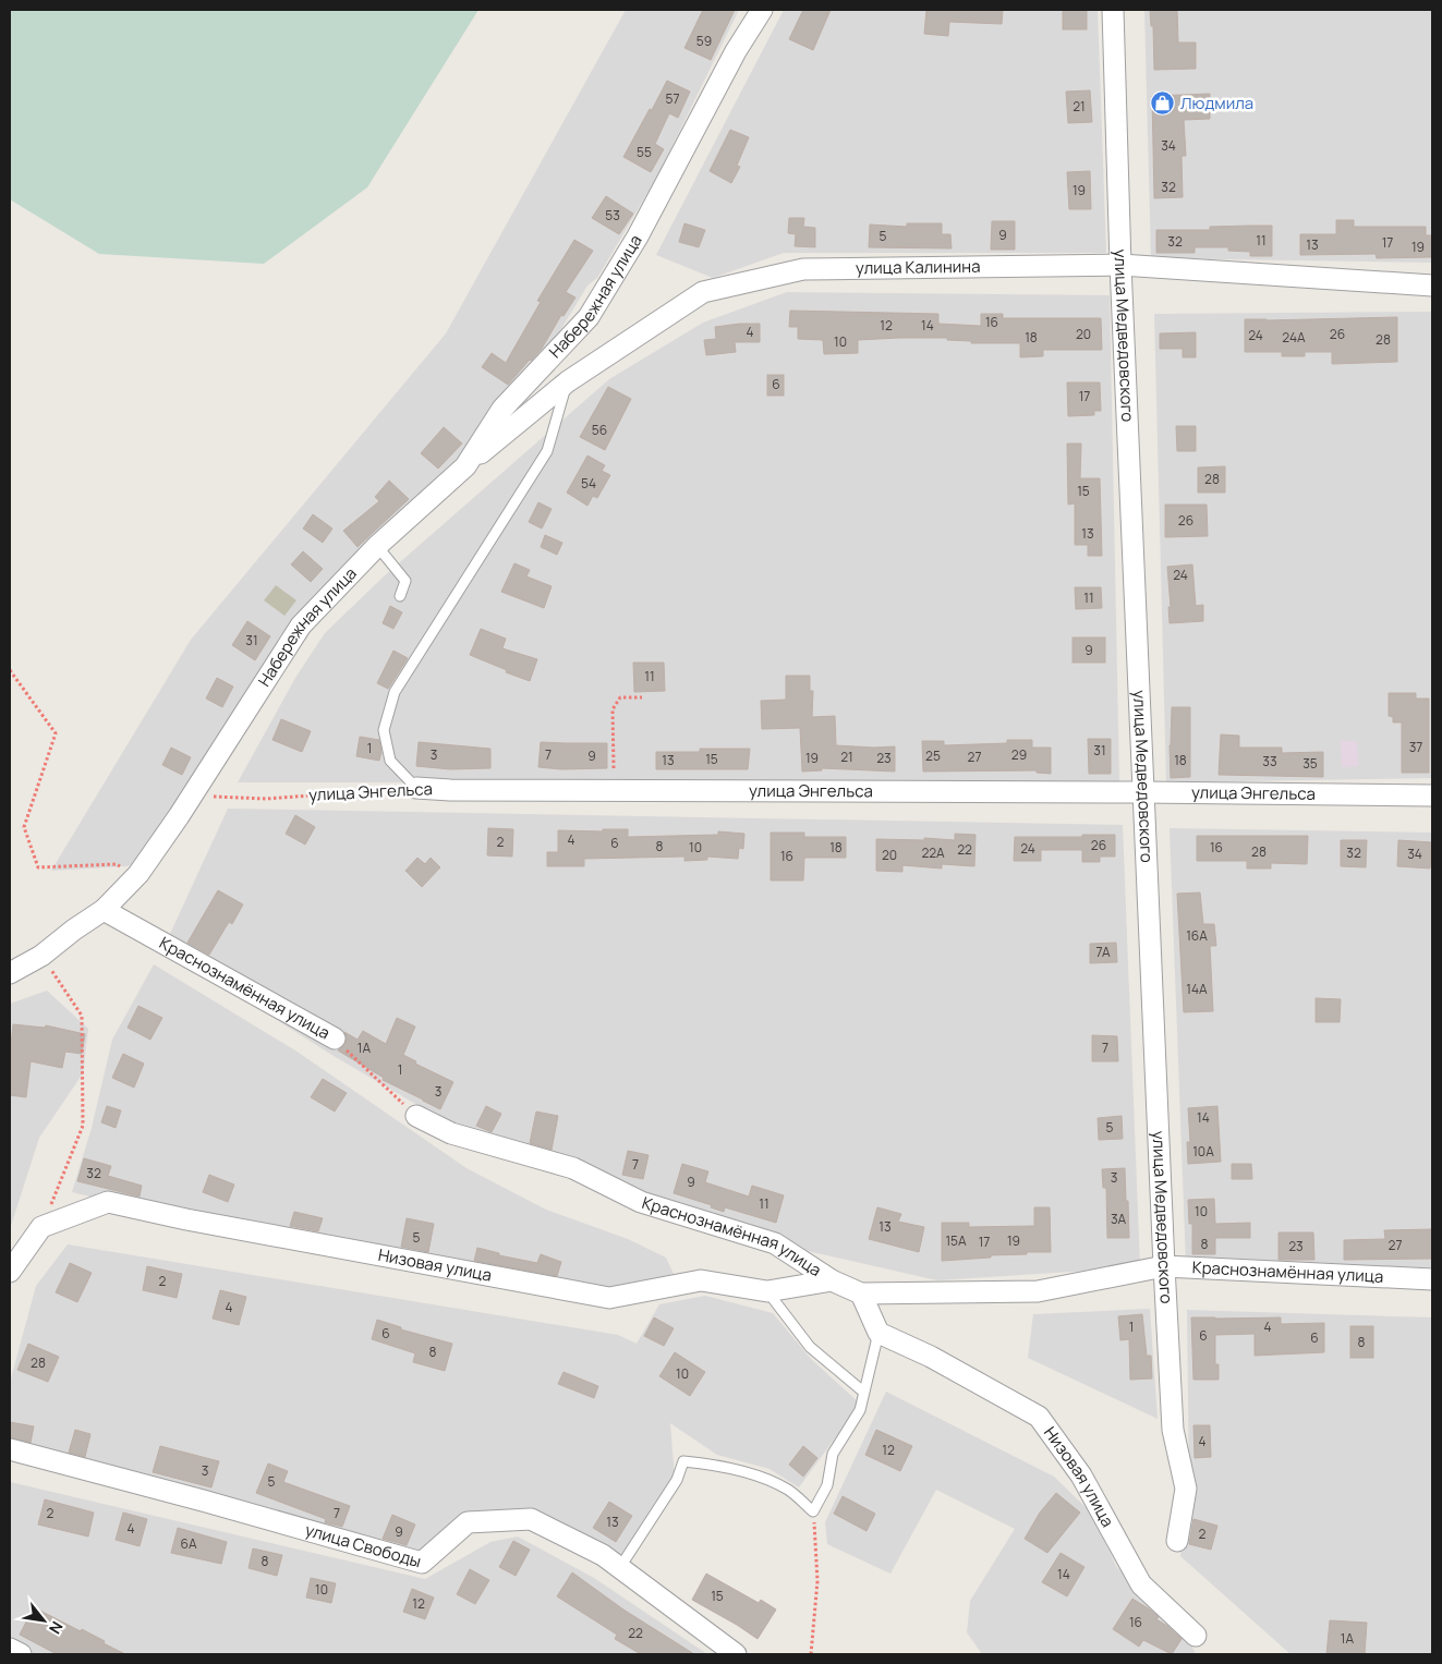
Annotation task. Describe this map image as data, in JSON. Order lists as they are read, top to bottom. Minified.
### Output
{"streets":{"street":["улица Калинина","Набережная улица","улица Медведовского","улица Энгельса","Краснознамённая улица","Низовая улица","улица Свободы"]},"crossings":[["улица Калинина","Набережная улица"],["улица Калинина","улица Медведовского"],["Набережная улица","улица Энгельса"],["Набережная улица","Краснознамённая улица"],["улица Медведовского","улица Энгельса"],["улица Медведовского","Краснознамённая улица"],["Краснознамённая улица","Низовая улица"]],"places":{"shop":["Людмила"]},"house_numbers":["59","57","21","34","55","32","19","53","9","5","11","32","17","13","19","16","12","14","4","20","26","24","18","24А","28","10","6","17","56","28","54","15","26","13","24","11","31","9","11","37","1","31","3","7","29","9","25","21","27","19","23","15","13","18","33","35","4","2","6","26","8","10","18","16","24","22","28","22А","32","34","20","16","16А","7А","14А","1А","7","1","3","14","5","10А","7","32","3","9","11","10","3А","13","5","15А","19","17","8","27","23","2","4","1","4","6","6","6","8","8","28","10","4","12","3","5","2","7","13","4","9","2","6А","8","14","10","15","12","16","22","1А"],"north":"bottom right"}
